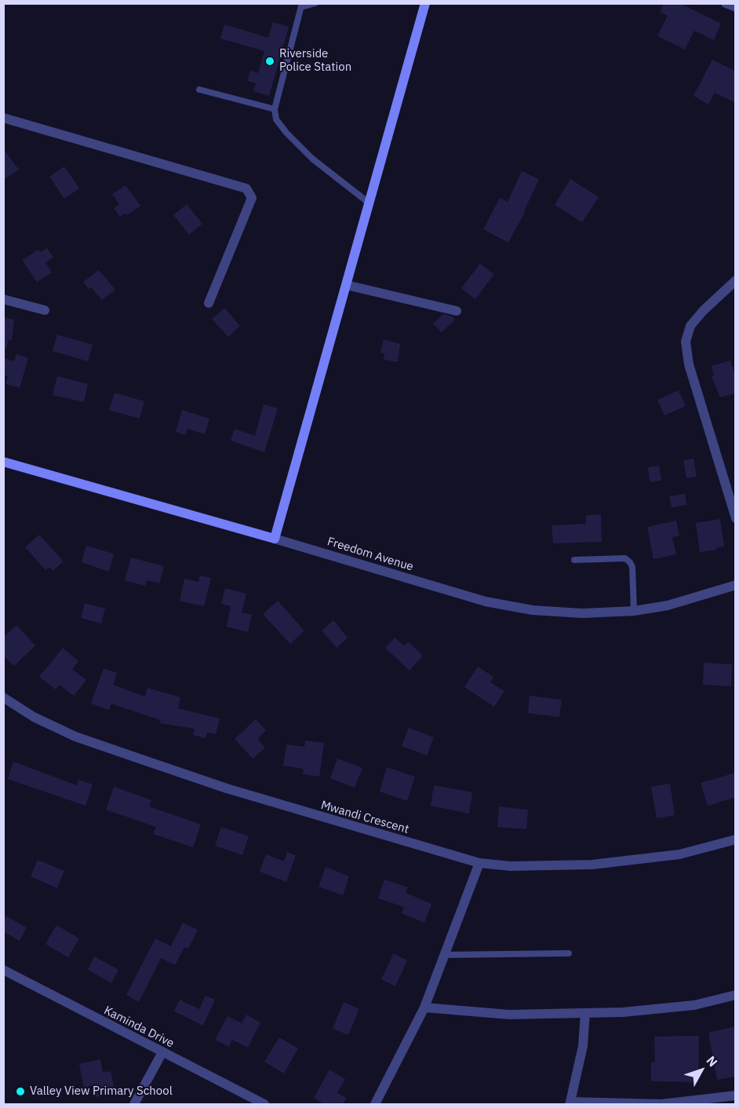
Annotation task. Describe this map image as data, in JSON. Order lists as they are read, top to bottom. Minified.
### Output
{"streets":{"main road":["Freedom Avenue"],"street":["Mwandi Crescent","Kaminda Drive"]},"places":["Riverside Police Station","Valley View Primary School"],"north":"top right"}
